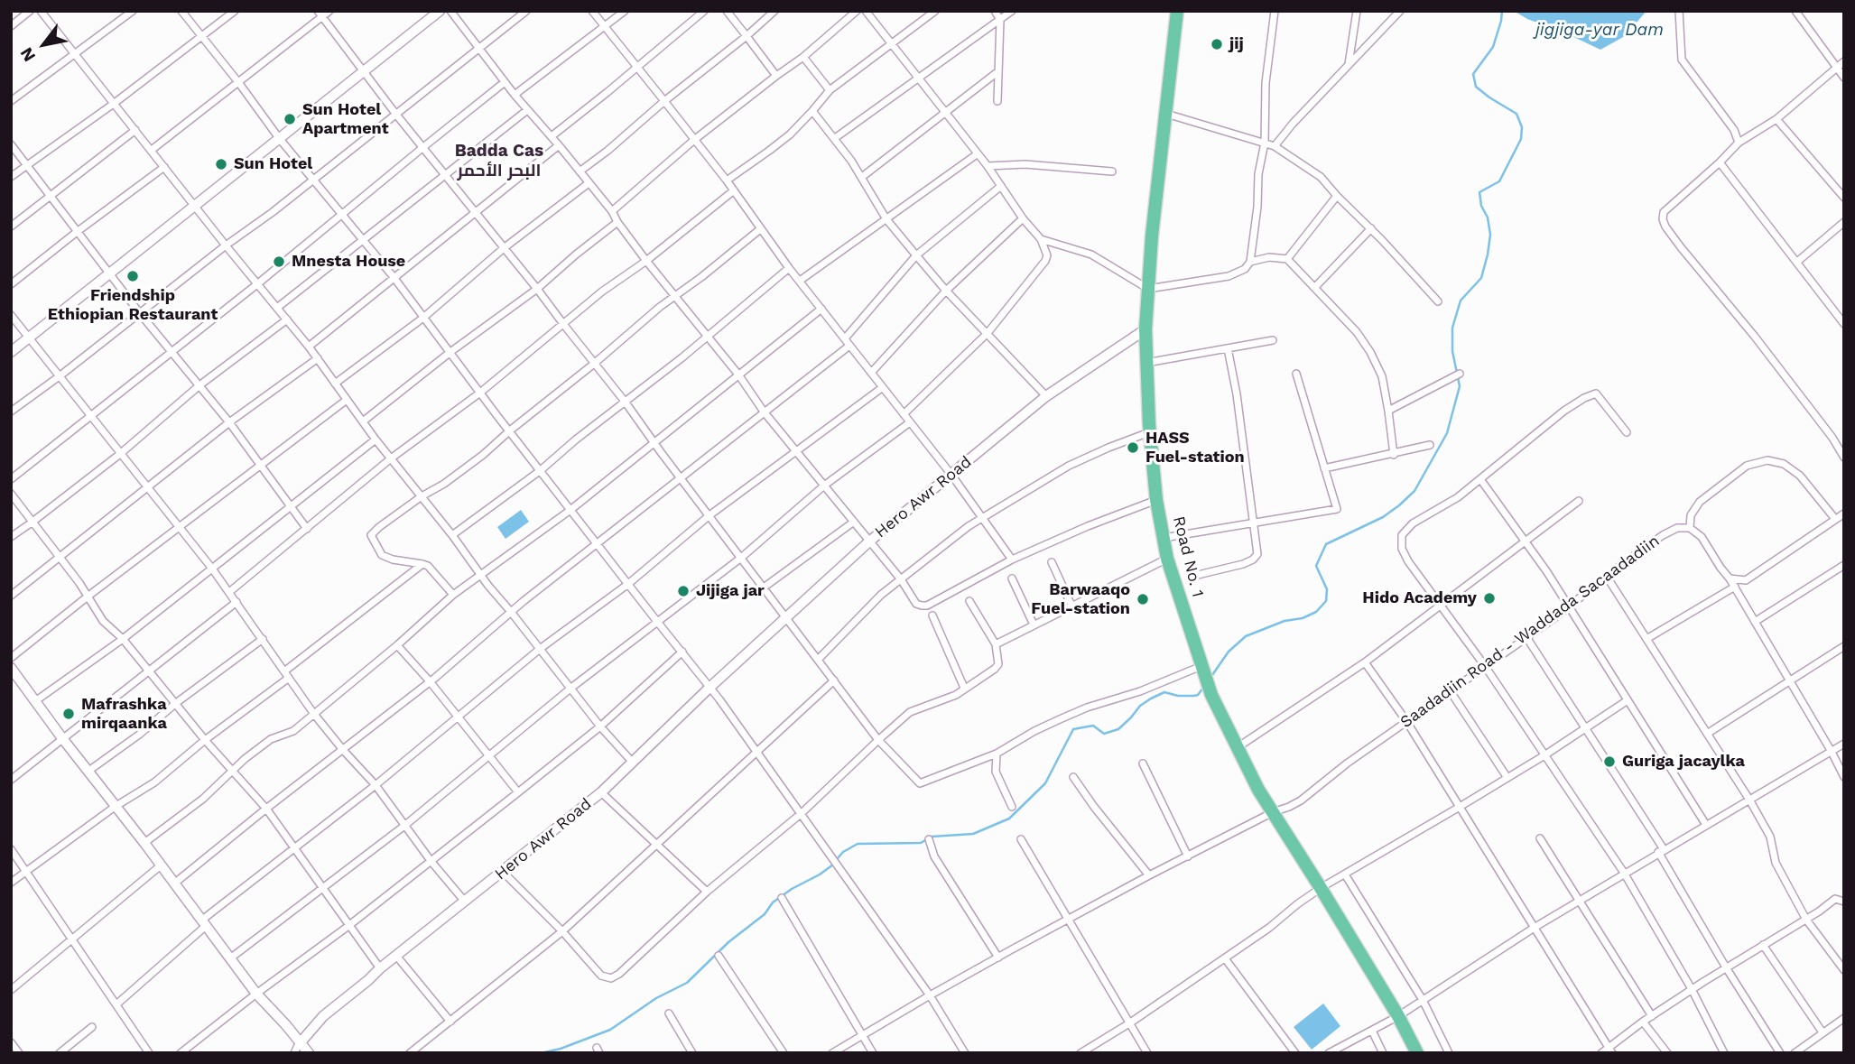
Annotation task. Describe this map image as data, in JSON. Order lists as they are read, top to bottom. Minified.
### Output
{"streets":{"highway":["Road No. 1"],"main road":["Hero Awr Road"],"street":["Saadadiin Road - Waddada Sacaadadiin"]},"crossings":[["Hero Awr Road","Road No. 1"],["Road No. 1","Saadadiin Road - Waddada Sacaadadiin"]],"districts":["Badda Cas البحر الأحمر"],"water":["jigjiga-yar Dam"],"places":["jij","Sun Hotel Apartment","Sun Hotel","Mnesta House","Friendship Ethiopian Restaurant","HASS Fuel-station","Jijiga jar","Hido Academy","Barwaaqo Fuel-station","Mafrashka mirqaanka","Guriga jacaylka"],"north":"bottom left"}
